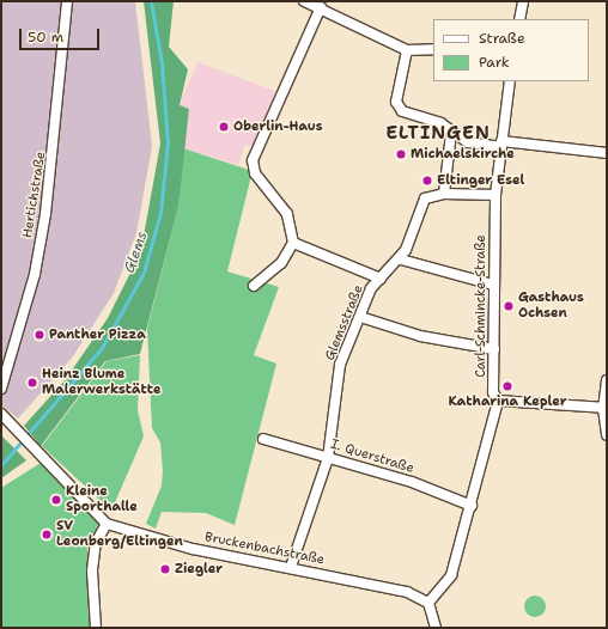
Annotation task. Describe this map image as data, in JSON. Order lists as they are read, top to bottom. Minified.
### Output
{"streets":{"street":["Hertichstraße","Carl-Schmincke-Straße","Glemsstraße","I. Querstraße","Bruckenbachstraße"]},"crossings":[["Carl-Schmincke-Straße","Glemsstraße"],["Carl-Schmincke-Straße","I. Querstraße"],["Carl-Schmincke-Straße","Bruckenbachstraße"],["Glemsstraße","I. Querstraße"],["Glemsstraße","Bruckenbachstraße"]],"districts":["ELTINGEN"],"water":["Glems"],"places":["Oberlin-Haus","Michaelskirche","Eltinger Esel","Gasthaus Ochsen","Panther Pizza","Heinz Blume Malerwerkstätte","Katharina Kepler","Kleine Sporthalle","SV Leonberg/Eltingen","Ziegler"],"legend":["Straße","Park"],"scale_bar":"50 m"}
